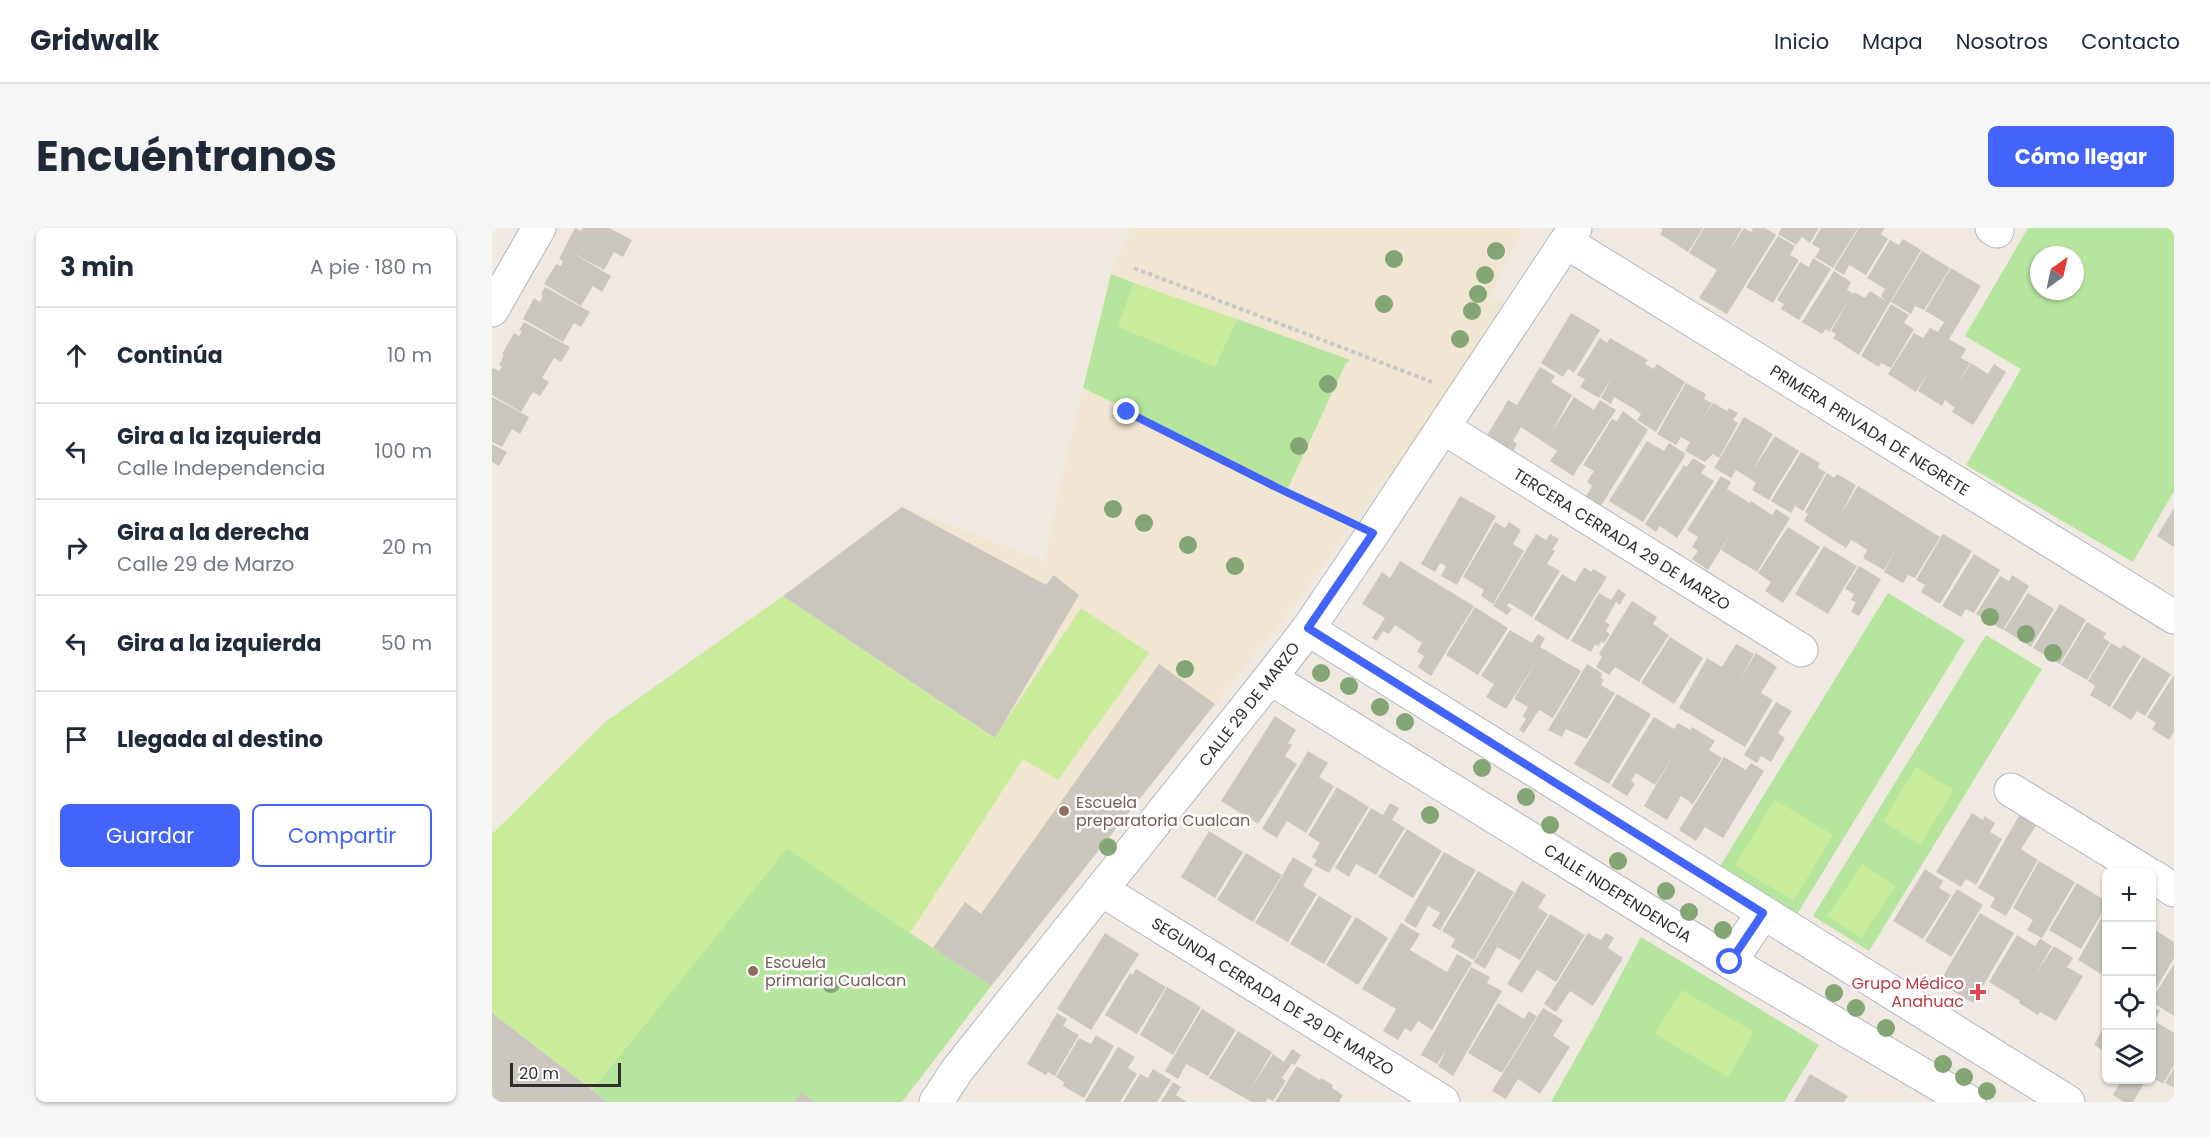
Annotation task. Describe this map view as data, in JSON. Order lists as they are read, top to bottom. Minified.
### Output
{"streets":{"street":["PRIMERA PRIVADA DE NEGRETE","TERCERA CERRADA 29 DE MARZO","CALLE 29 DE MARZO","CALLE INDEPENDENCIA","SEGUNDA CERRADA DE 29 DE MARZO"]},"crossings":[["PRIMERA PRIVADA DE NEGRETE","CALLE 29 DE MARZO"],["TERCERA CERRADA 29 DE MARZO","CALLE 29 DE MARZO"],["CALLE 29 DE MARZO","CALLE INDEPENDENCIA"],["CALLE 29 DE MARZO","SEGUNDA CERRADA DE 29 DE MARZO"]],"places":{"other":["Escuela preparatoria Cualcan","Escuela primaria Cualcan"],"health":["Grupo Médico Anahuac"]},"scale_bar":"20 m","north":"top right","page":{"header":"Gridwalk","nav":["Inicio","Mapa","Nosotros","Contacto"],"title":"Encuéntranos","buttons":["Cómo llegar",["Guardar","Compartir"]],"heading":["3 min","A pie · 180 m"],"list":[["Continúa","10 m"],["Gira a la izquierda","Calle Independencia","100 m"],["Gira a la derecha","Calle 29 de Marzo","20 m"],["Gira a la izquierda","50 m"],"Llegada al destino"],"map_buttons":["+","−"],"scale":"20 m"}}
